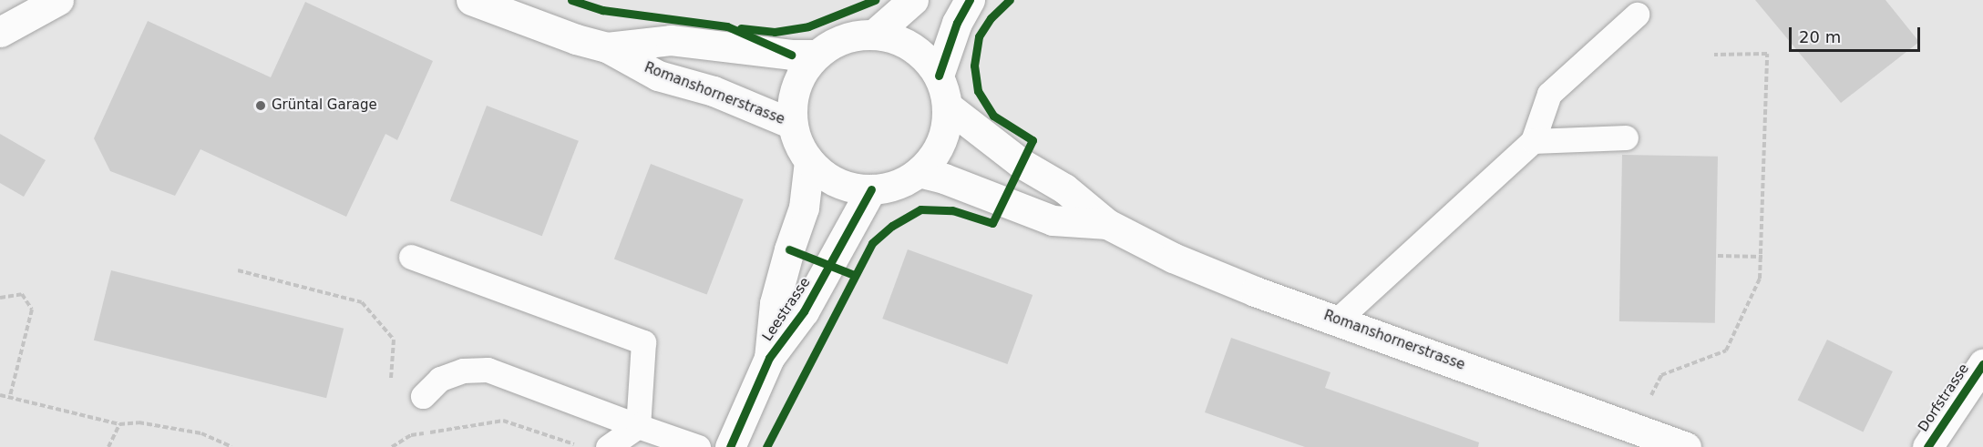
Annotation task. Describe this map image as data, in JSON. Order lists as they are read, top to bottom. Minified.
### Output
{"streets":{"main road":["Romanshornerstrasse","Leestrasse","Dorfstrasse"]},"crossings":[["Romanshornerstrasse","Leestrasse"]],"places":["Grüntal Garage"],"scale_bar":"20 m"}
